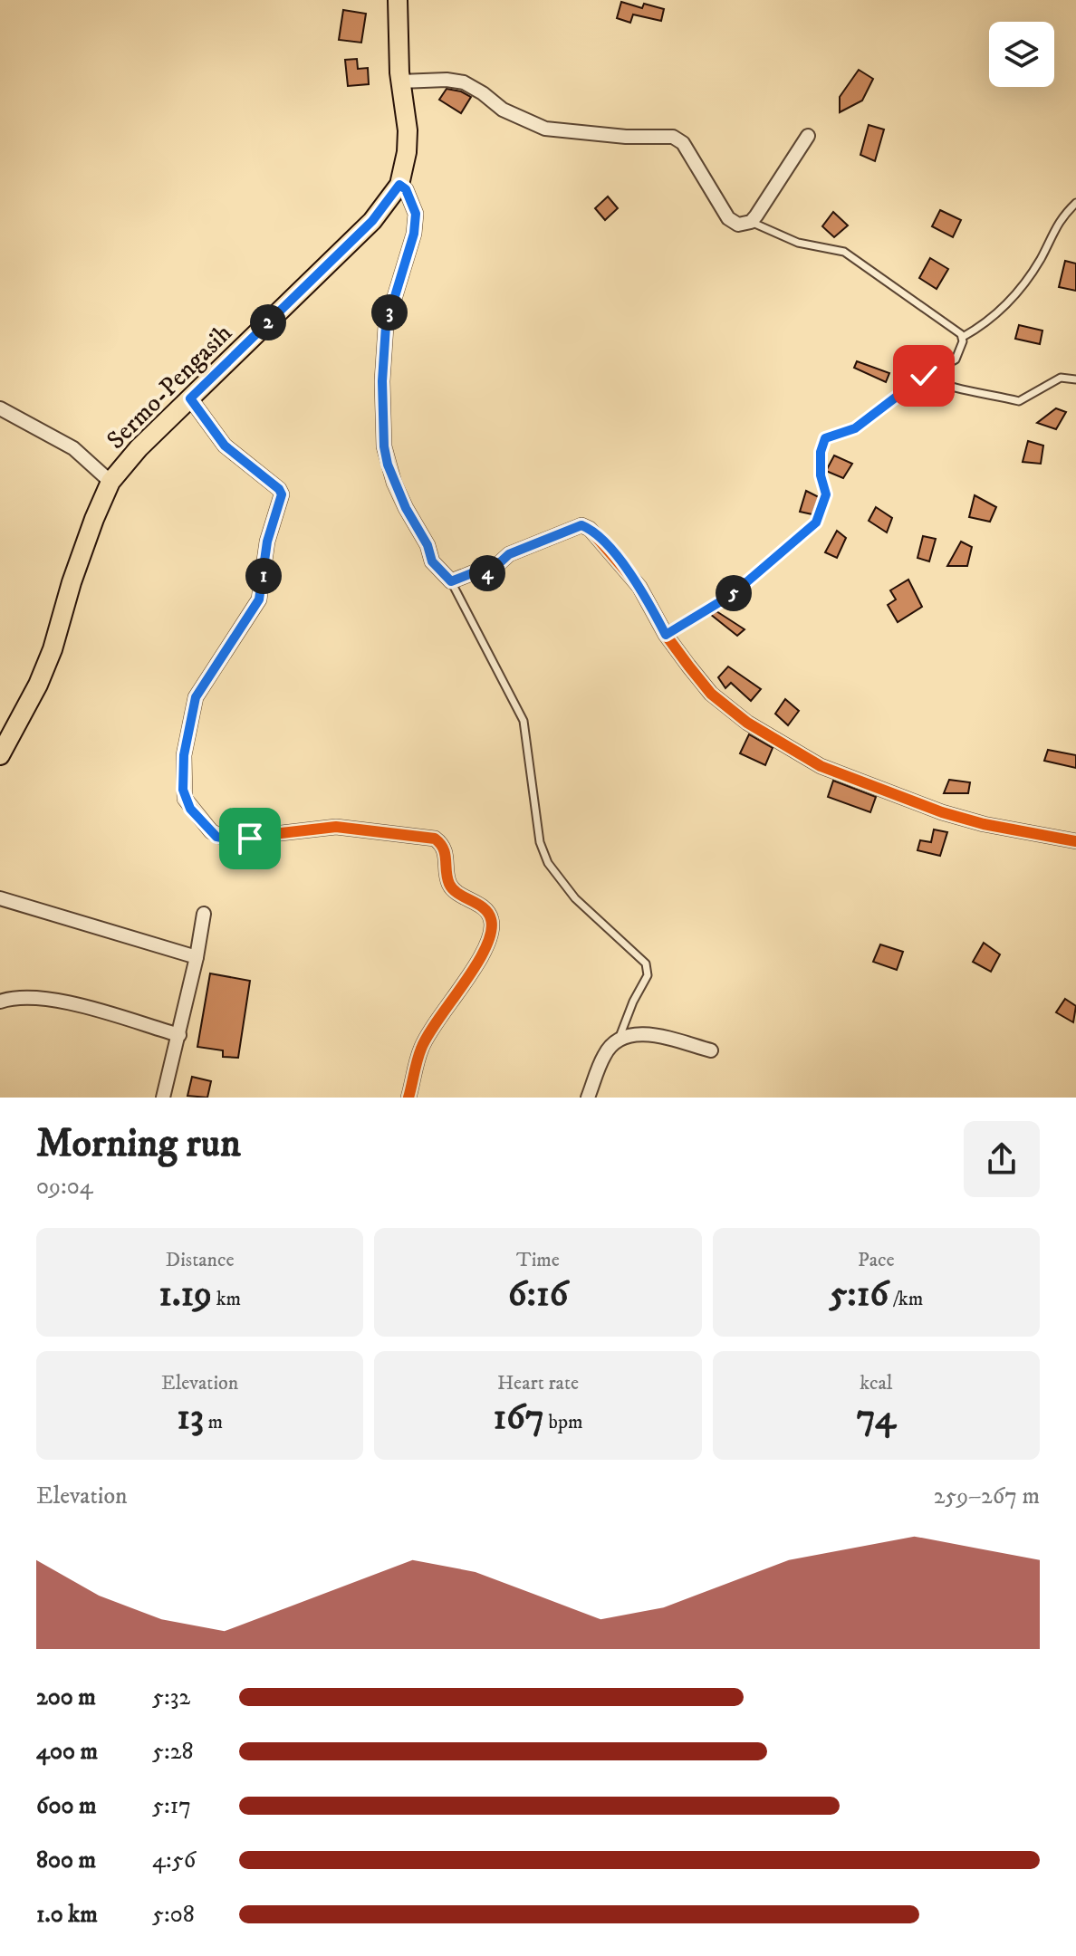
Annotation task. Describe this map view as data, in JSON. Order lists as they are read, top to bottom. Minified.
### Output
{"streets":{"main road":["Sermo-Pengasih"]},"page":{"pins":["3","2","4","1","5"],"heading":["Morning run","09:04"],"stats":[["Distance","1.19 km"],["Time","6:16"],["Pace","5:16 /km"],["Elevation","13 m"],["Heart rate","167 bpm"],["kcal","74"]],"chart":["Elevation","259–267 m"],"list":[{"name":"200 m","note":"5:32"},{"name":"400 m","note":"5:28"},{"name":"600 m","note":"5:17"},{"name":"800 m","note":"4:56"},{"name":"1.0 km","note":"5:08"}]}}
